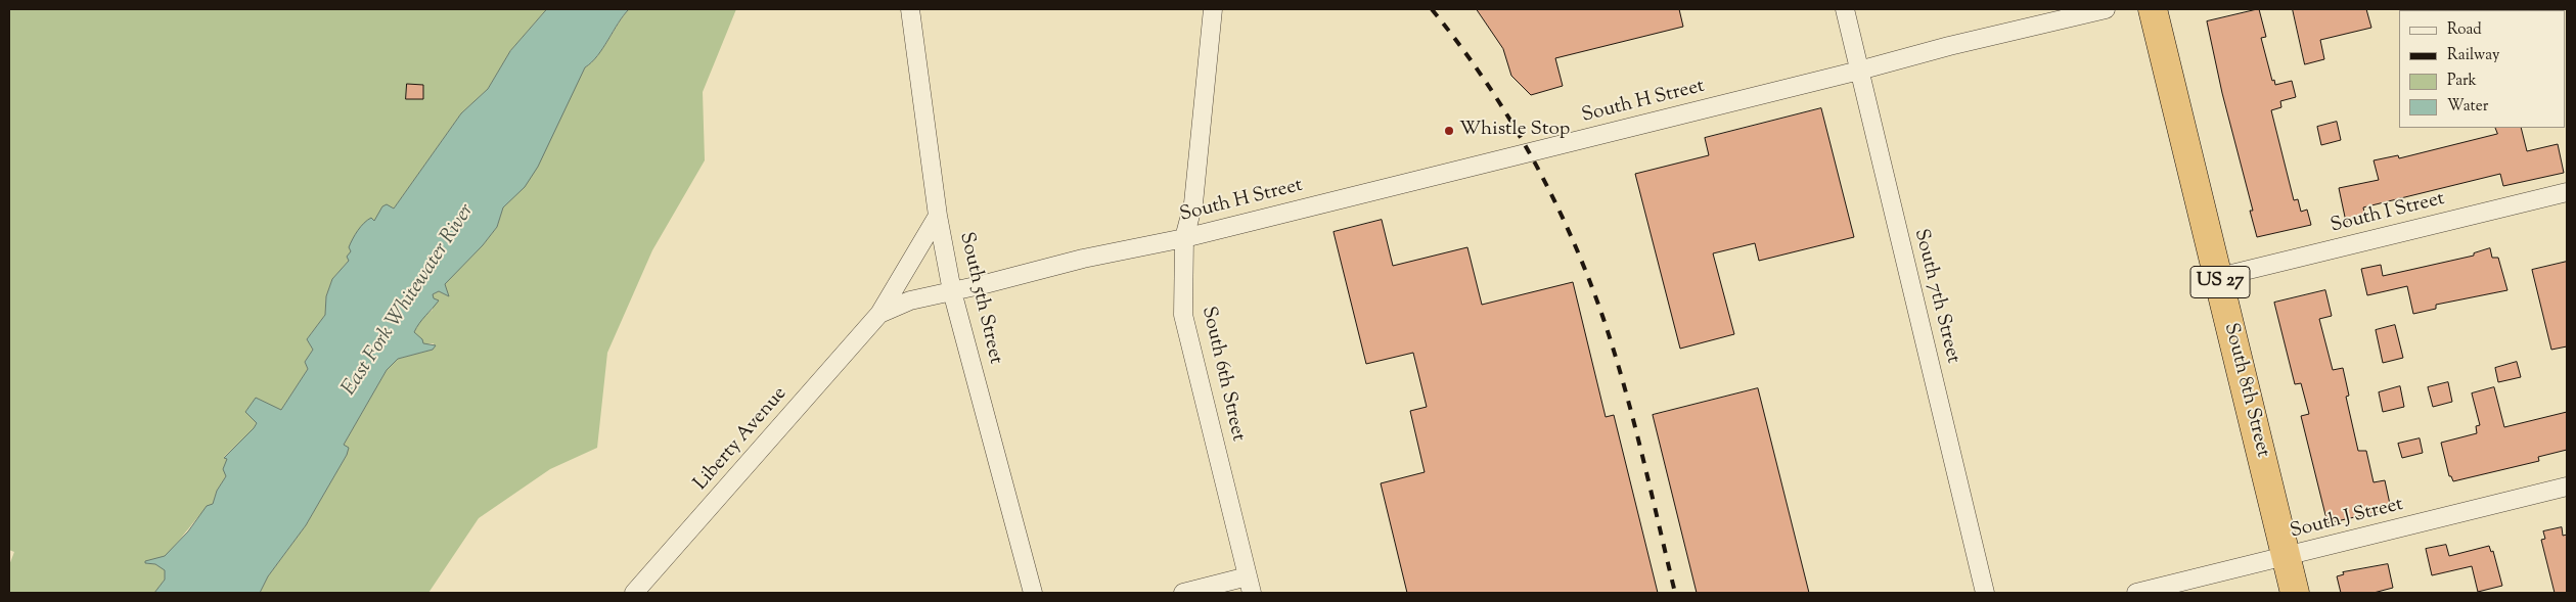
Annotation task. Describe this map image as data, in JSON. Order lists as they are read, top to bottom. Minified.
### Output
{"streets":{"highway":["US 27","South 8th Street"],"street":["South H Street","South I Street","South 7th Street","South 5th Street","South 6th Street","Liberty Avenue","South J Street"]},"crossings":[["South H Street","South 7th Street"],["South H Street","South 5th Street"],["South H Street","South 6th Street"],["South H Street","Liberty Avenue"],["South I Street","South 8th Street"],["South 5th Street","Liberty Avenue"],["South 8th Street","South J Street"]],"water":["East Fork Whitewater River"],"places":["Whistle Stop"],"legend":["Road","Railway","Park","Water"]}
